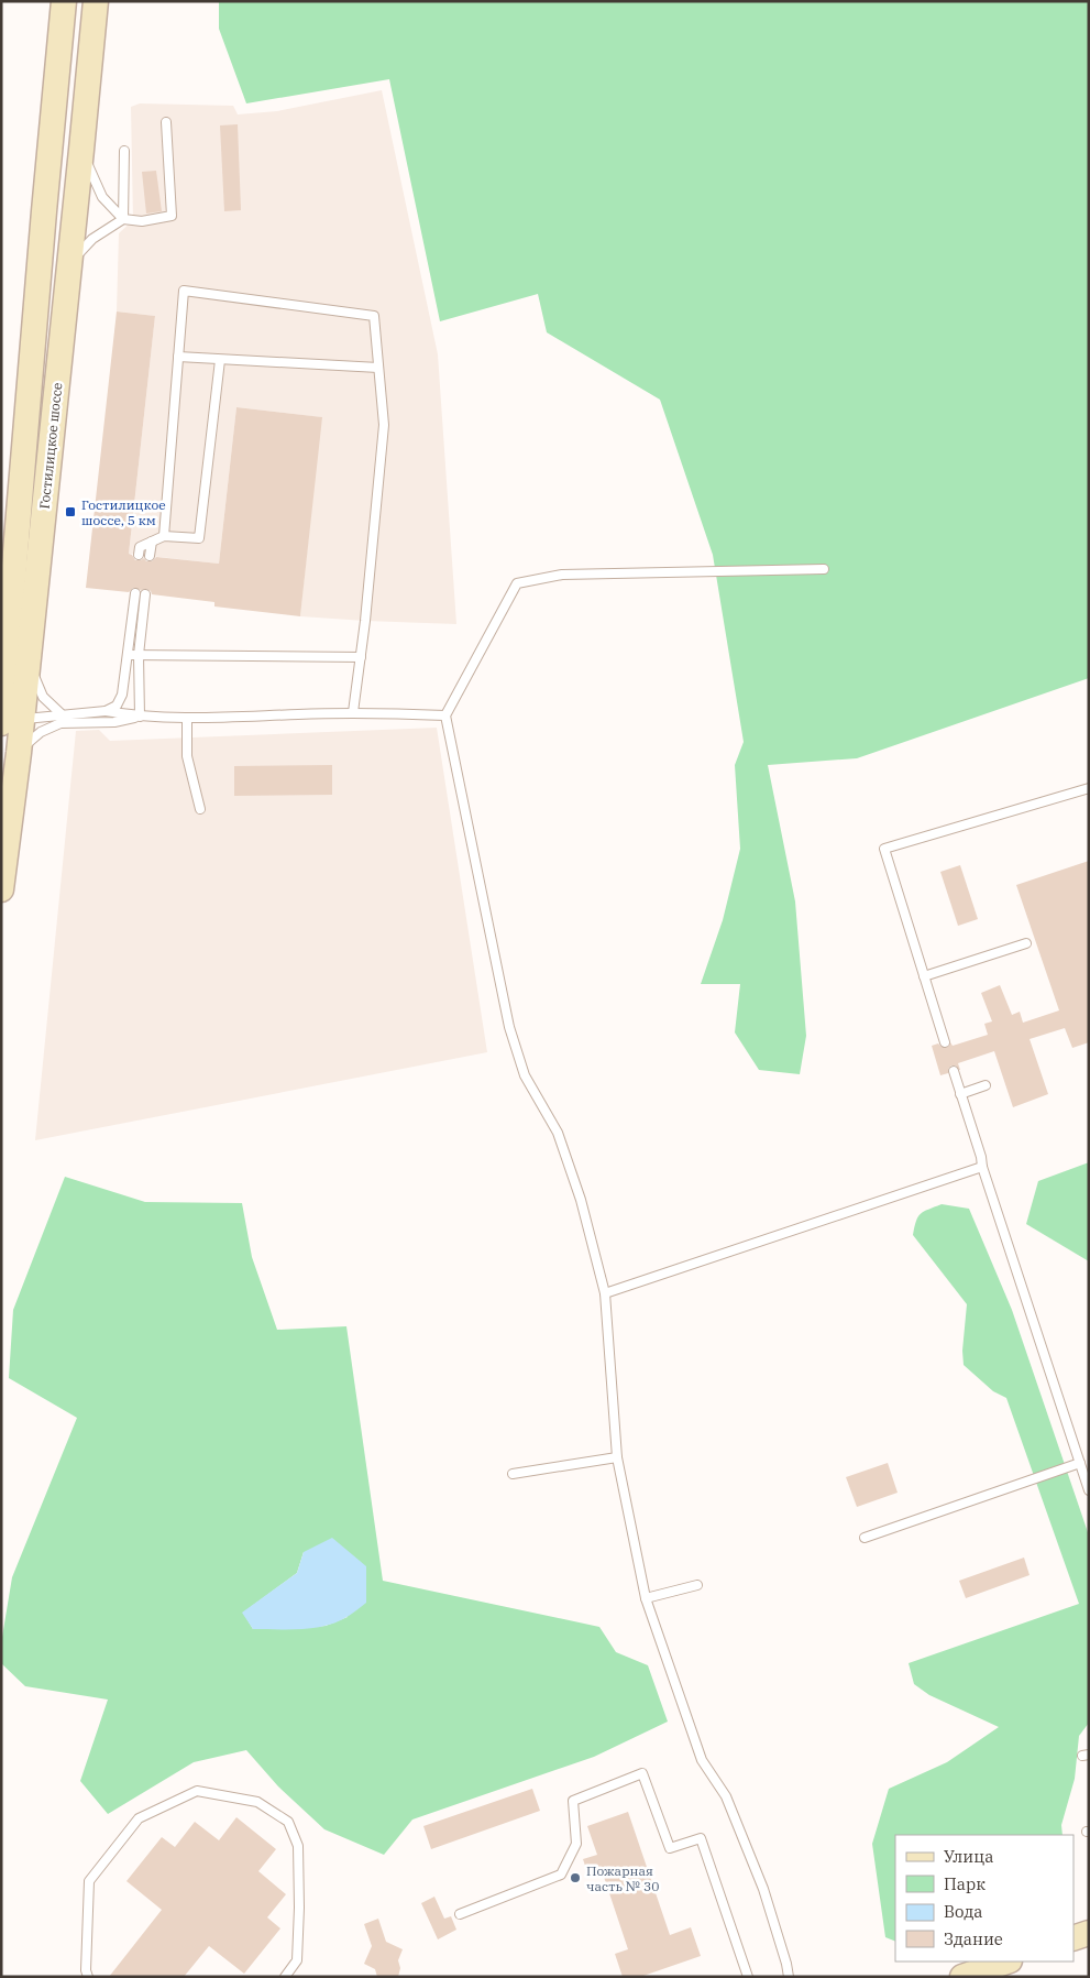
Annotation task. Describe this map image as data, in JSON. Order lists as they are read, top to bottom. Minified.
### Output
{"streets":{"main road":["Гостилицкое шоссе"]},"places":{"transit":["Гостилицкое шоссе, 5 км"],"other":["Пожарная часть № 30"]},"legend":["Улица","Парк","Вода","Здание"]}
